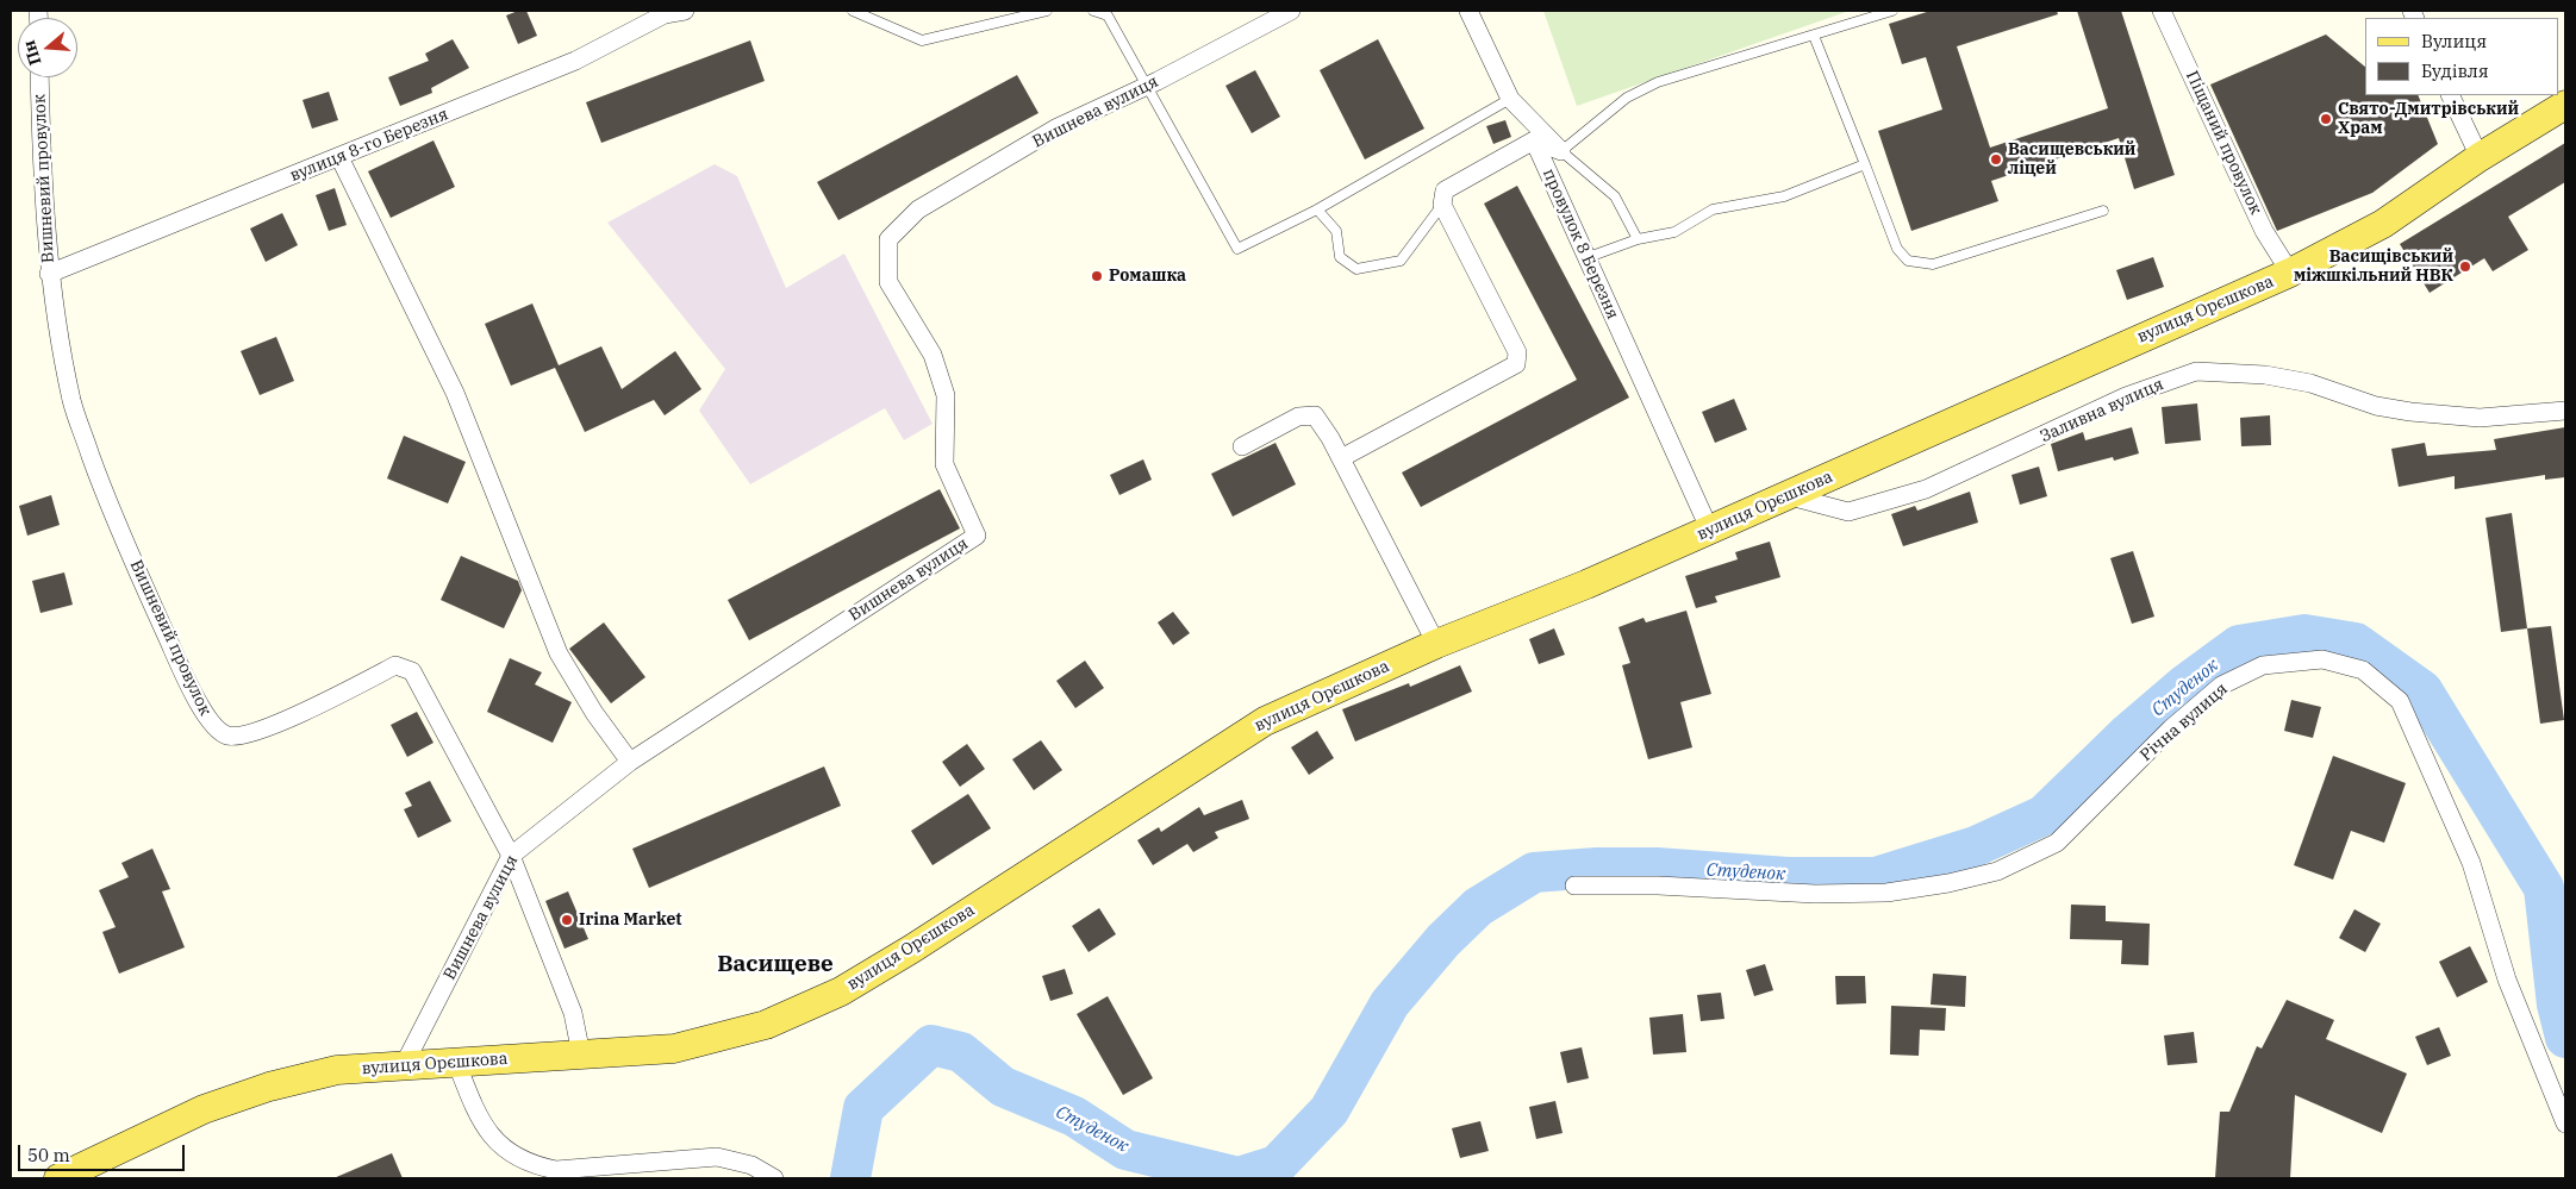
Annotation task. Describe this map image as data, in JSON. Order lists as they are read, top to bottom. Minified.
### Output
{"streets":{"main road":["вулиця Орєшкова"],"street":["Вишнева вулиця","Піщаний провулок","вулиця 8-го Березня","Вишневий провулок","провулок 8 Березня","Заливна вулиця","Річна вулиця"]},"crossings":[["Вишнева вулиця","Вишневий провулок"],["Вишнева вулиця","вулиця Орєшкова"],["Піщаний провулок","вулиця Орєшкова"],["вулиця 8-го Березня","Вишневий провулок"],["Вишневий провулок","вулиця Орєшкова"],["провулок 8 Березня","вулиця Орєшкова"],["вулиця Орєшкова","Заливна вулиця"]],"districts":["Васищеве"],"water":["Студенок"],"places":["Свято-Дмитрівський Храм","Васищевський ліцей","Васищівський міжшкільний НВК","Ромашка","Irina Market"],"legend":["Вулиця","Будівля"],"scale_bar":"50 m","north":"left"}
